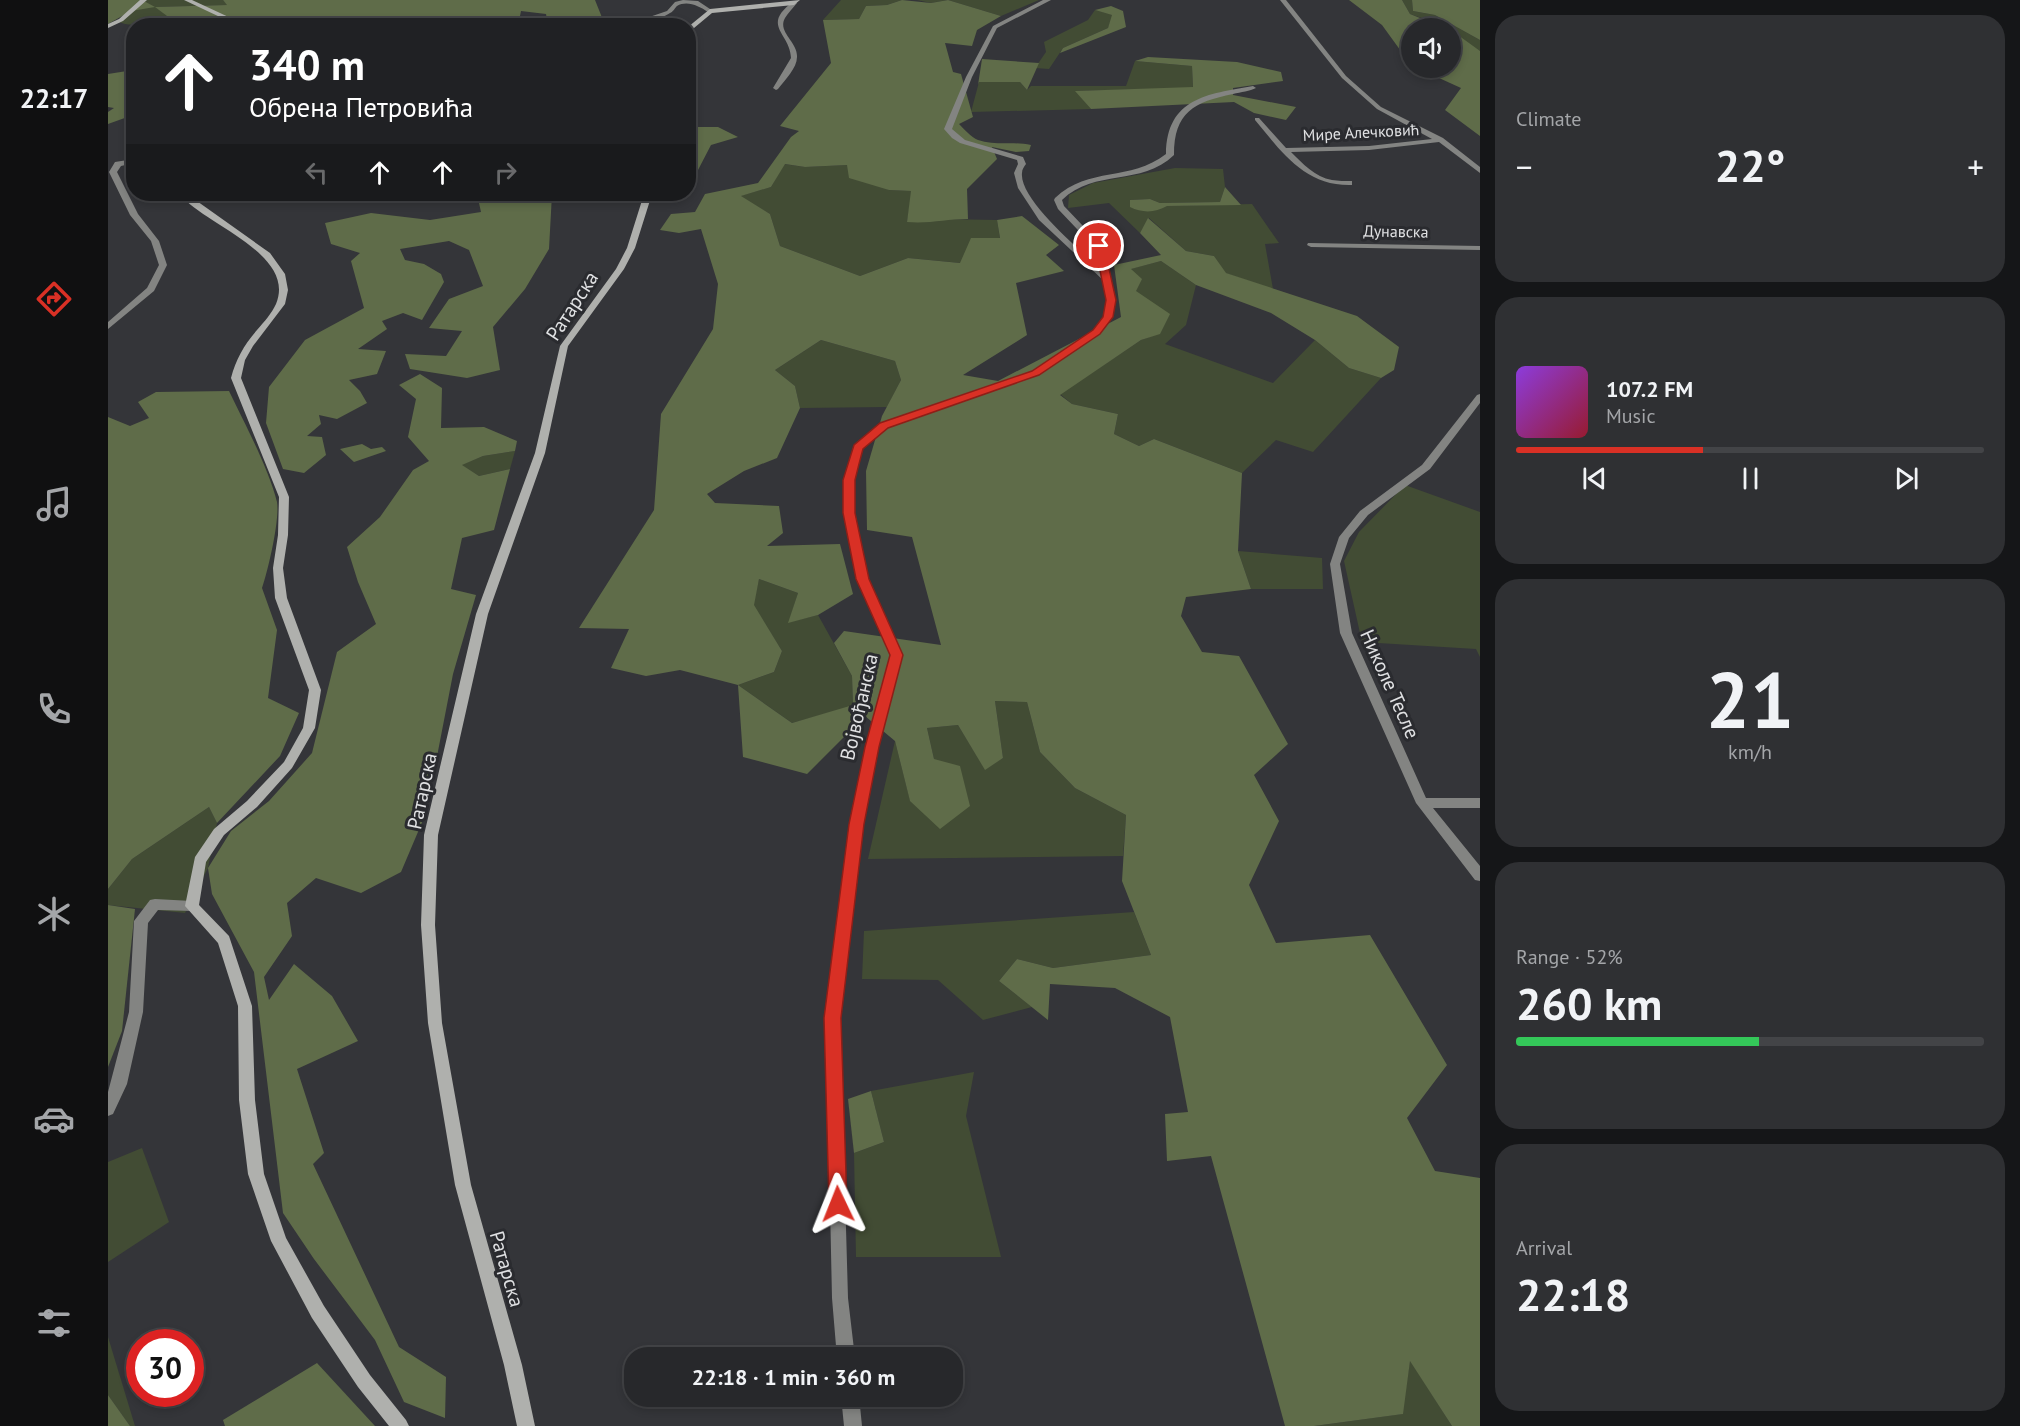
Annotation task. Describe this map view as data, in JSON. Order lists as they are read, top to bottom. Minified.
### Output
{"streets":{"street":["Мире Алечковић","Дунавска","Ратарска","Николе Тесле","Војвођанска"]},"page":{"tabs":"22:17","tile":["Climate",["21","km/h"],["Range · 52%","260 km"],["Arrival","22:18"]],"turn":["340 m","Обрена Петровића"],"heat":["−","22°","+"],"song":["107.2 FM","Music"],"limit":"30","trip":"22:18 · 1 min · 360 m"}}
